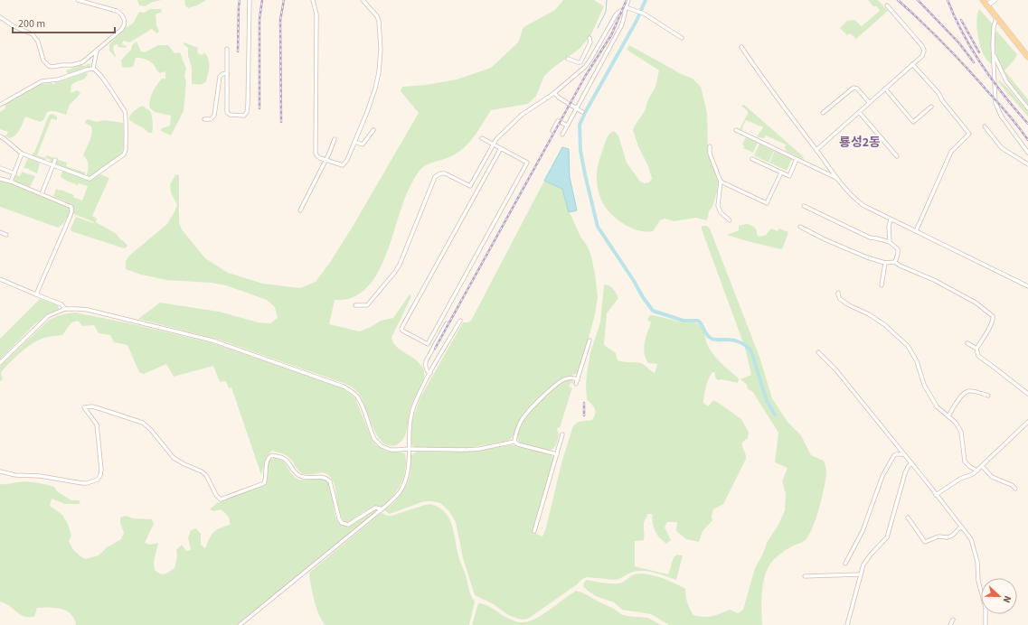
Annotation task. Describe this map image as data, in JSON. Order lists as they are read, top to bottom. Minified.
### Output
{"districts":["룡성2동"],"scale_bar":"200 m","north":"right"}
